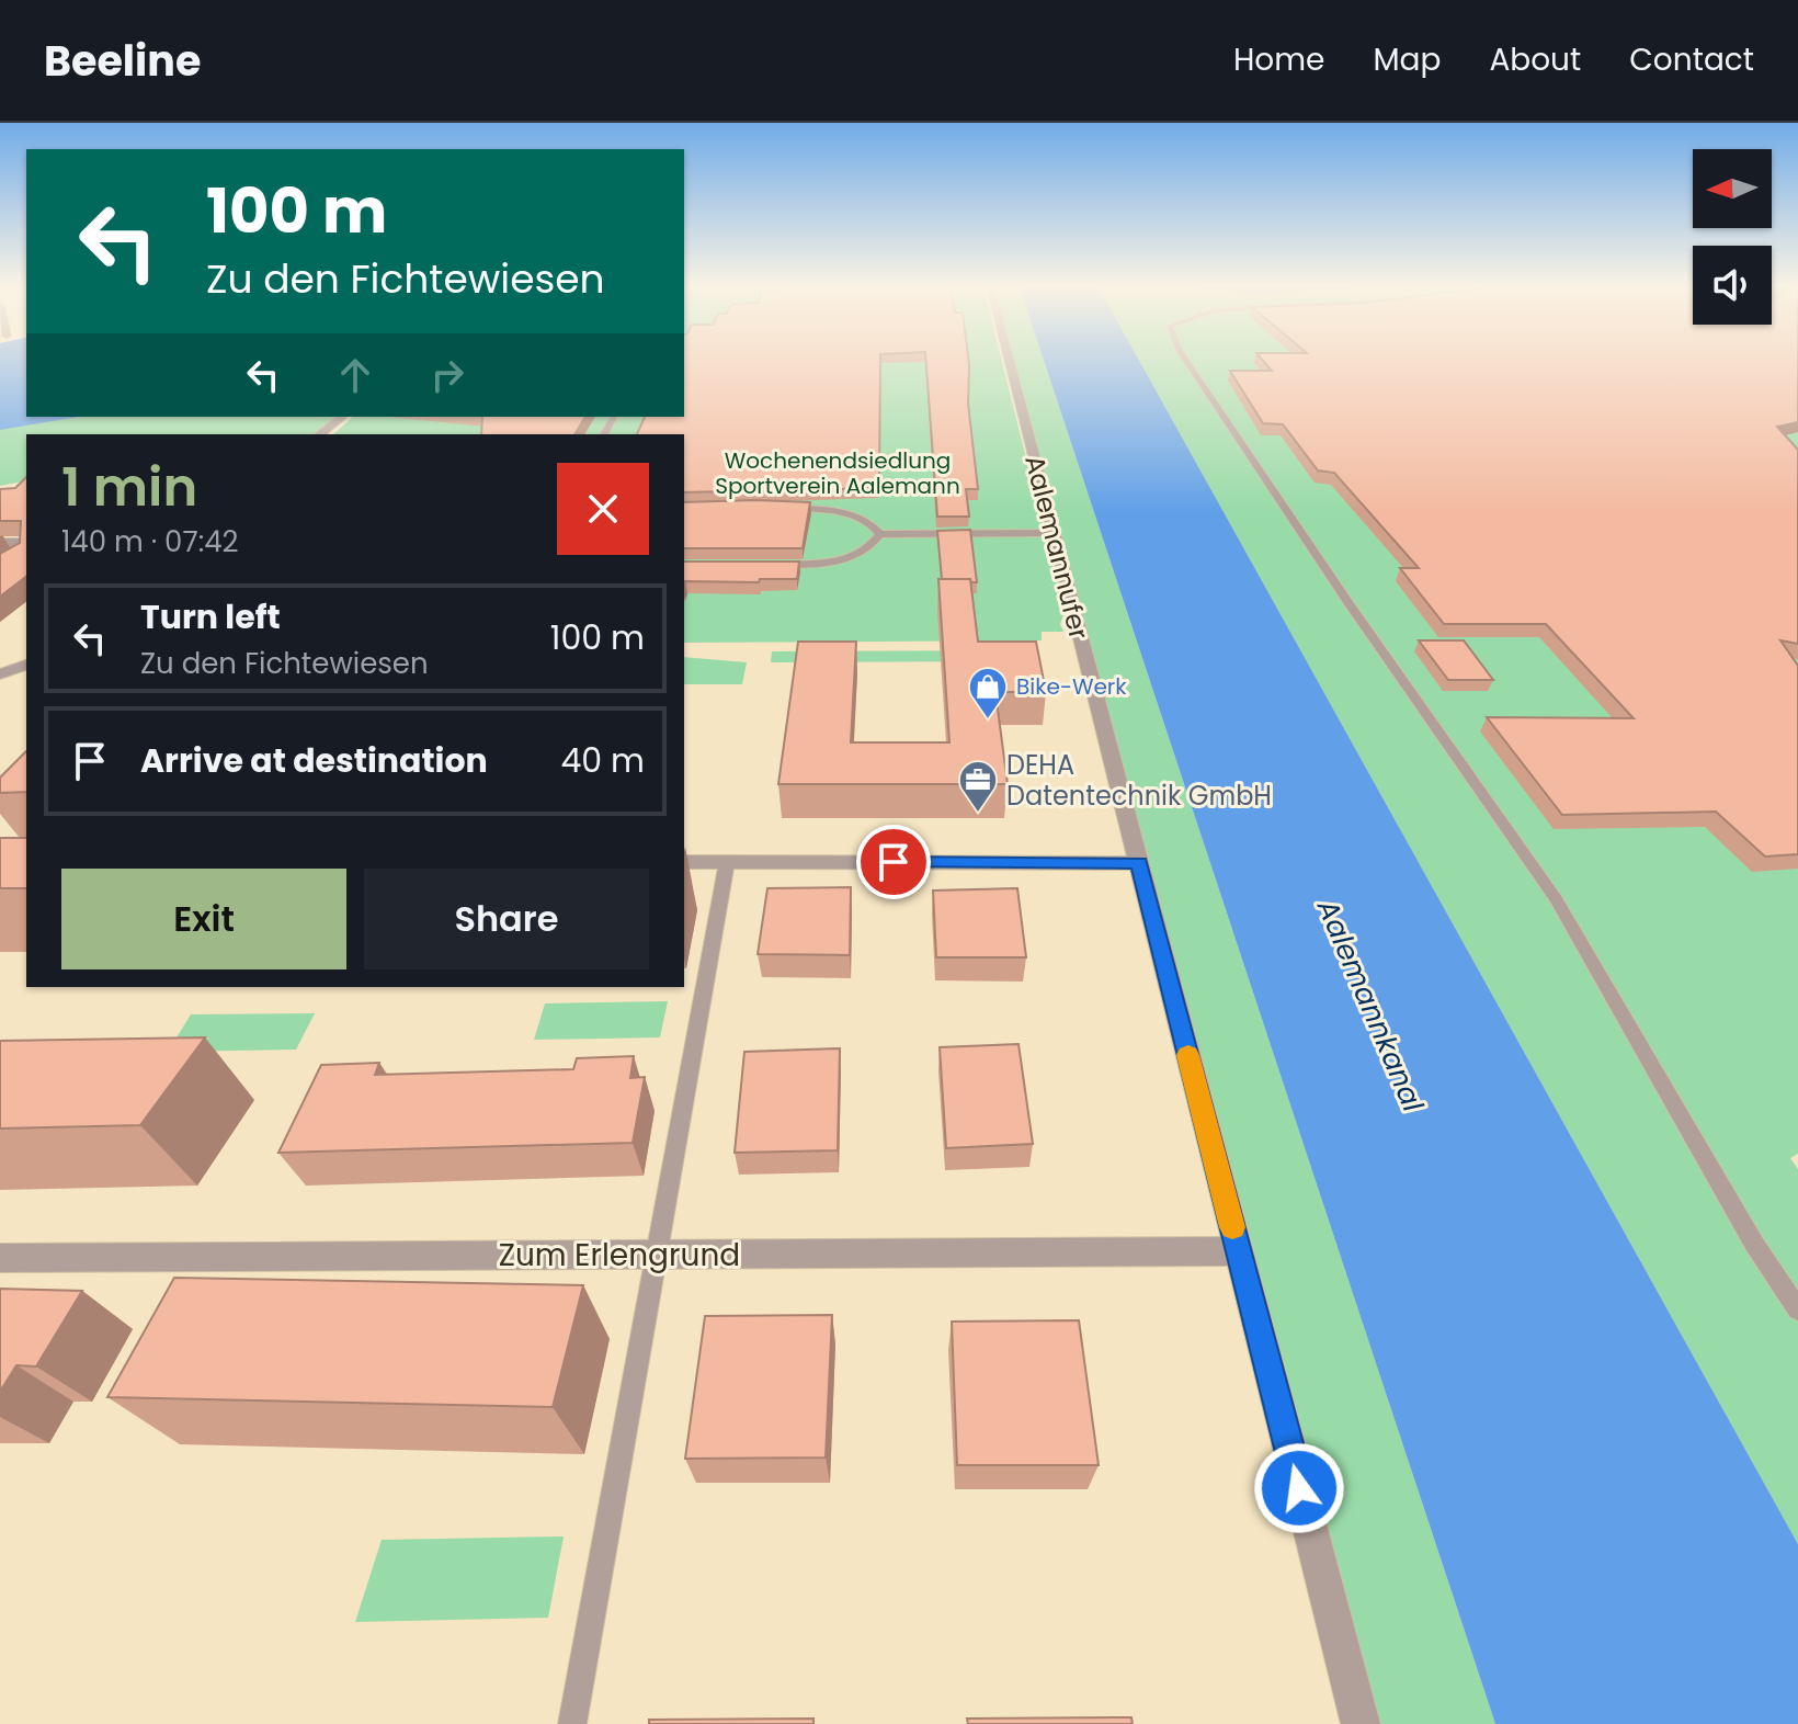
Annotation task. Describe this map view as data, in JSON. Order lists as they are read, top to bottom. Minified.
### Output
{"streets":{"street":["Aalemannufer","Zum Erlengrund"]},"crossings":[["Aalemannufer","Zum Erlengrund"]],"water":["Aalemannkanal"],"parks":["Wochenendsiedlung Sportverein Aalemann"],"places":{"shop":["Bike-Werk"],"office":["DEHA Datentechnik GmbH"]},"north":"left","page":{"header":"Beeline","nav":["Home","Map","About","Contact"],"turn":["100 m","Zu den Fichtewiesen"],"heading":["1 min","140 m · 07:42"],"list":[{"name":"Turn left","note":"Zu den Fichtewiesen","value":"100 m"},{"name":"Arrive at destination","value":"40 m"}],"buttons":["Exit","Share"]}}
